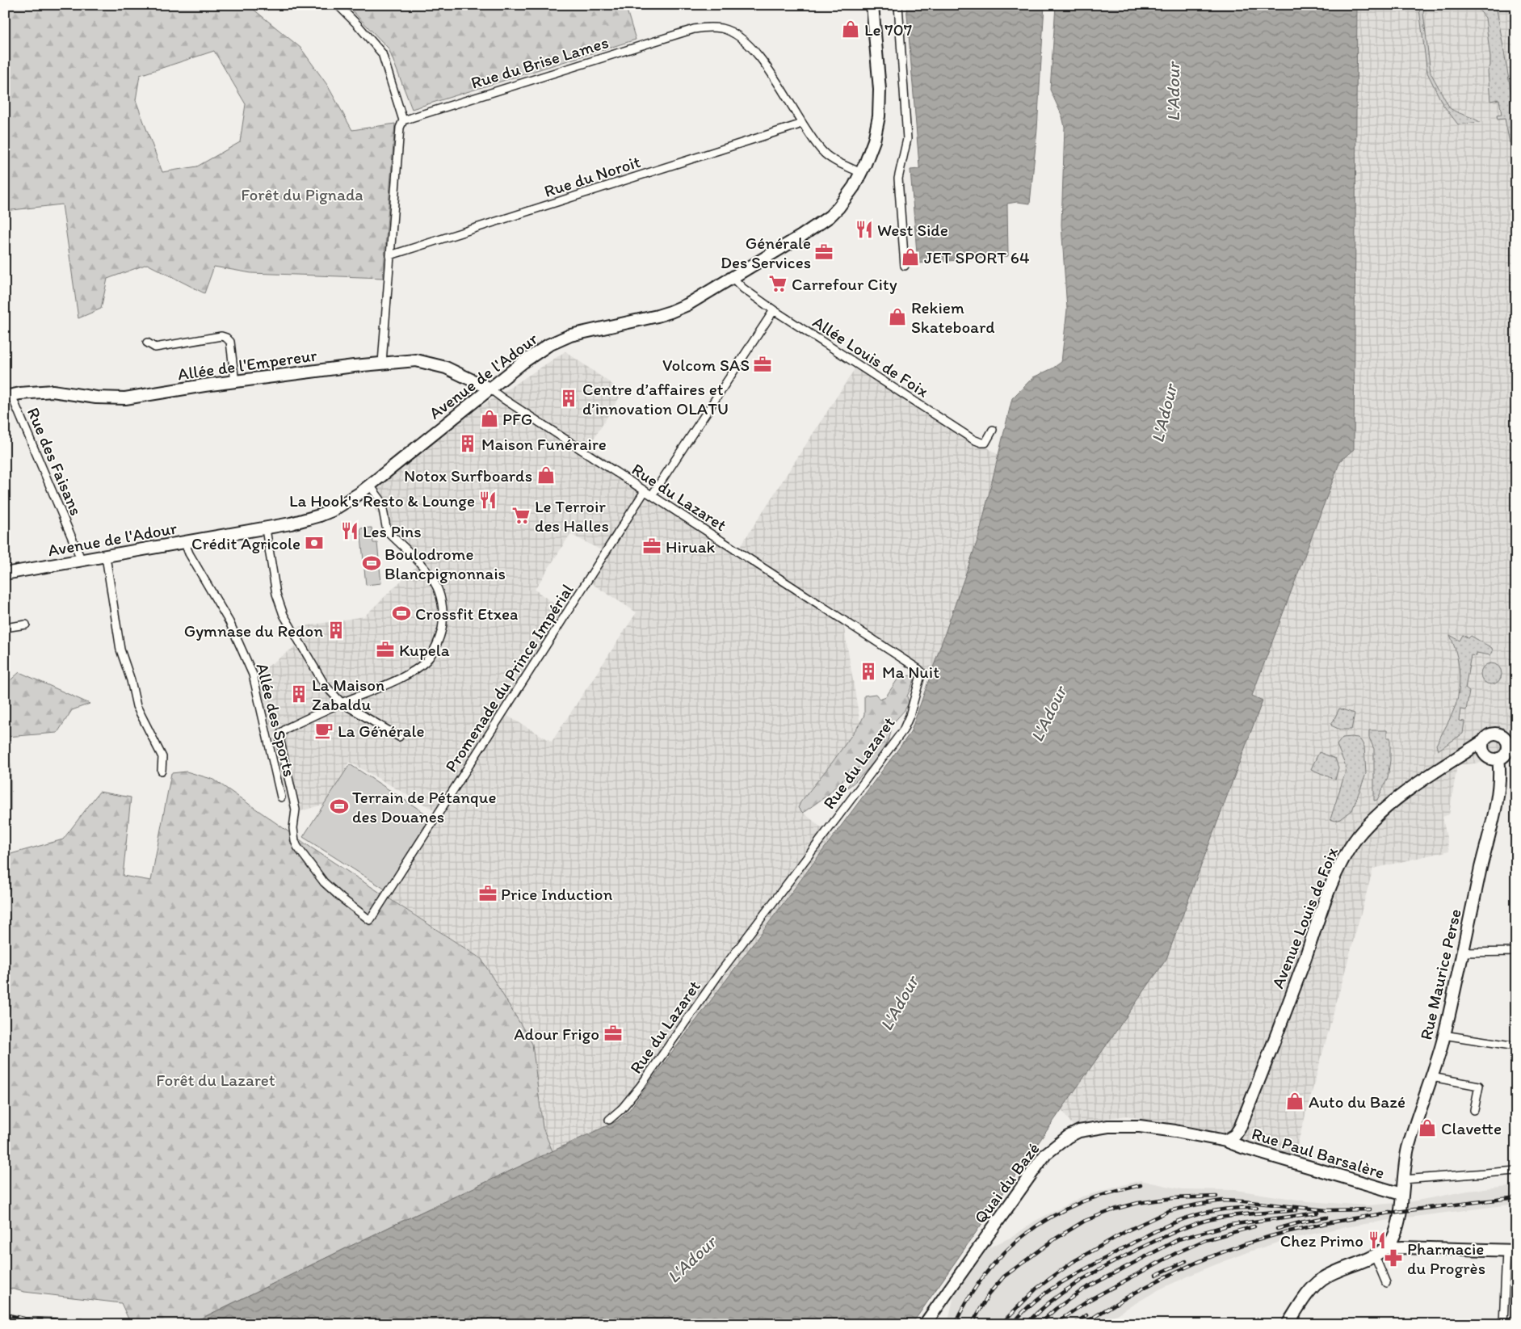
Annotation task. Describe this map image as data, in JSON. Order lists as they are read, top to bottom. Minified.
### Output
{"streets":{"main road":["Allée de l'Empereur","Avenue de l'Adour","Avenue Louis de Foix","Rue Maurice Perse","Rue Paul Barsalère","Quai du Bazé"],"street":["Rue du Brise Lames","Rue du Noroit","Allée Louis de Foix","Rue des Faisans","Rue du Lazaret","Promenade du Prince Impérial","Allée des Sports"]},"crossings":[["Rue du Brise Lames","Rue du Noroit"],["Rue du Brise Lames","Avenue de l'Adour"],["Allée Louis de Foix","Avenue de l'Adour"],["Allée de l'Empereur","Avenue de l'Adour"],["Allée de l'Empereur","Rue des Faisans"],["Allée de l'Empereur","Rue du Lazaret"],["Avenue de l'Adour","Rue des Faisans"],["Avenue de l'Adour","Rue du Lazaret"],["Avenue de l'Adour","Allée des Sports"],["Rue du Lazaret","Promenade du Prince Impérial"],["Avenue Louis de Foix","Rue Maurice Perse"],["Avenue Louis de Foix","Rue Paul Barsalère"],["Avenue Louis de Foix","Quai du Bazé"],["Rue Maurice Perse","Rue Paul Barsalère"],["Rue Paul Barsalère","Quai du Bazé"]],"water":["L'Adour"],"parks":["Forêt du Pignada","Forêt du Lazaret"],"places":{"shop":["Le 707","JET SPORT 64","Rekiem Skateboard","PFG","Notox Surfboards","Auto du Bazé","Clavette"],"restaurant":["West Side","La Hook's Resto & Lounge","Les Pins","Chez Primo"],"office":["Générale Des Services","Volcom SAS","Hiruak","Kupela","Price Induction","Adour Frigo"],"supermarket":["Carrefour City","Le Terroir des Halles"],"building":["Centre d’affaires et d’innovation OLATU","Maison Funéraire","Gymnase du Redon","Ma Nuit","La Maison Zabaldu"],"bank":["Crédit Agricole"],"sports":["Boulodrome Blancpignonnais","Crossfit Etxea","Terrain de Pétanque des Douanes"],"cafe":["La Générale"],"pharmacy":["Pharmacie du Progrès"]}}
